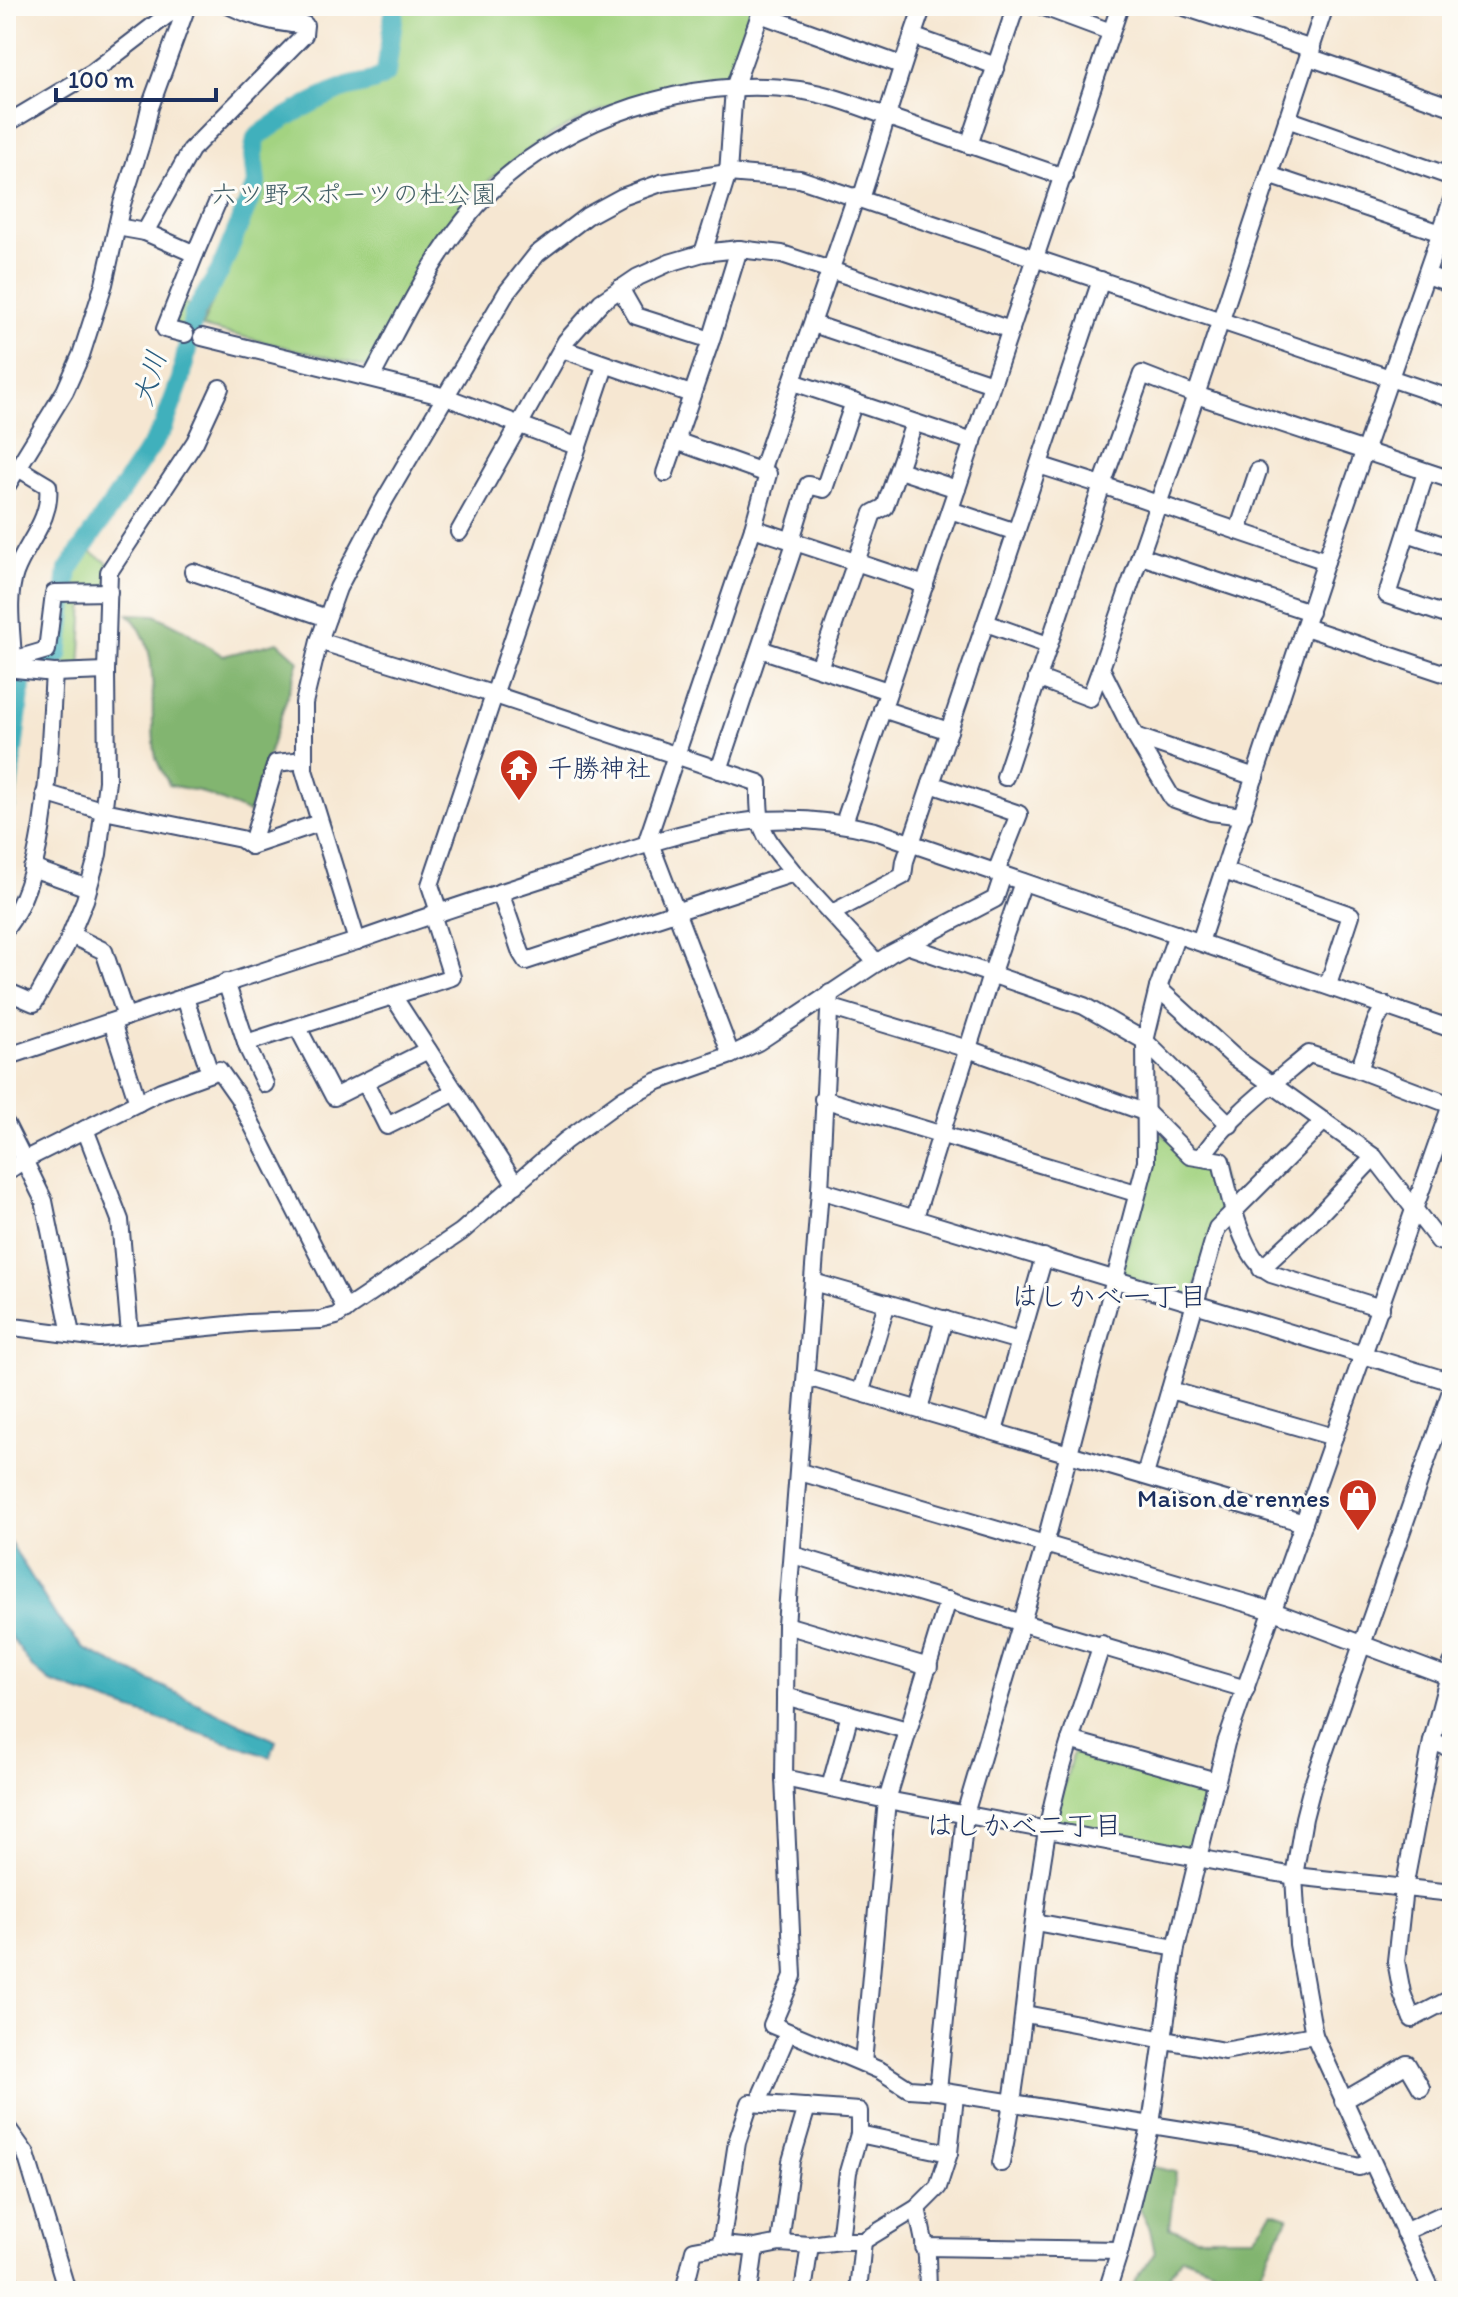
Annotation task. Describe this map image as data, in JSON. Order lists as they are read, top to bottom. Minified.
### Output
{"districts":["はしかべ一丁目","はしかべ二丁目"],"water":["大川"],"parks":["六ツ野スポーツの杜公園"],"places":{"temple":["千勝神社"],"shop":["Maison de rennes"]},"scale_bar":"100 m"}
